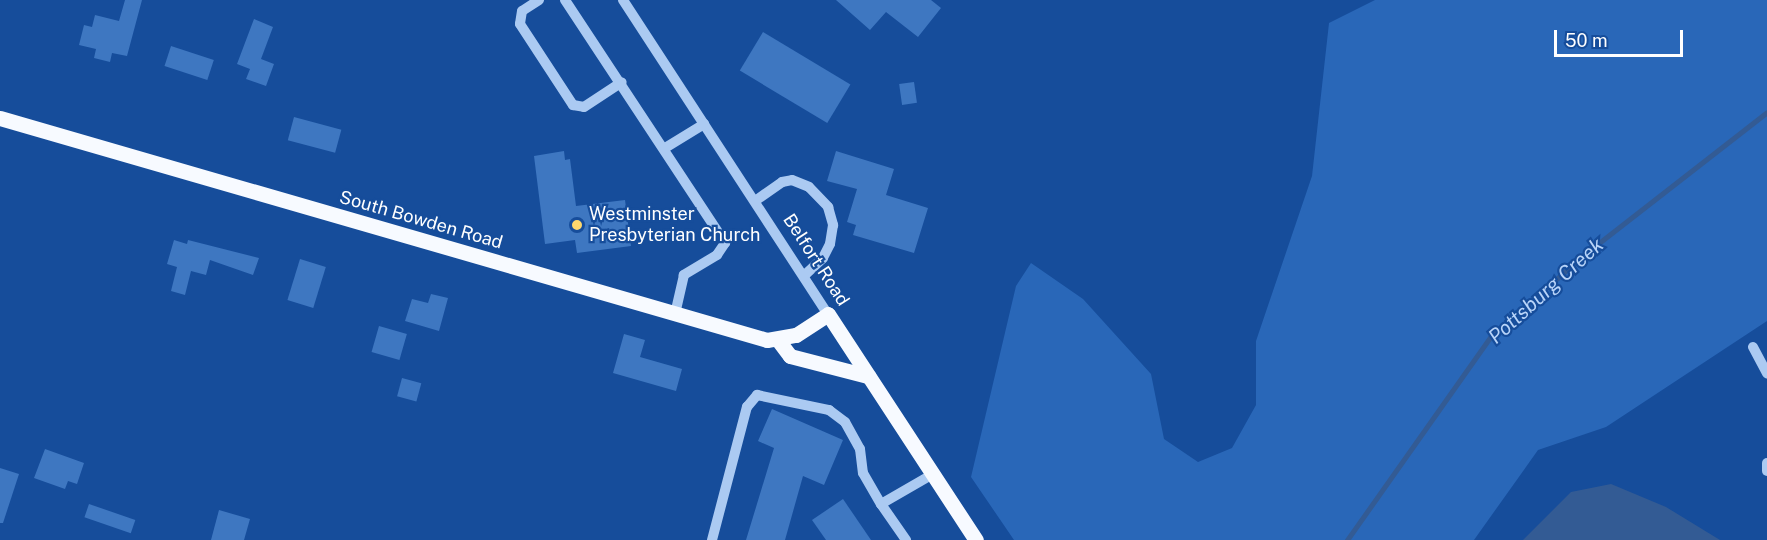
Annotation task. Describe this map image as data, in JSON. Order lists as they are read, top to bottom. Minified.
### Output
{"streets":{"main road":["South Bowden Road","Belfort Road"]},"water":["Pottsburg Creek"],"places":["Westminster Presbyterian Church"],"scale_bar":"50 m"}
